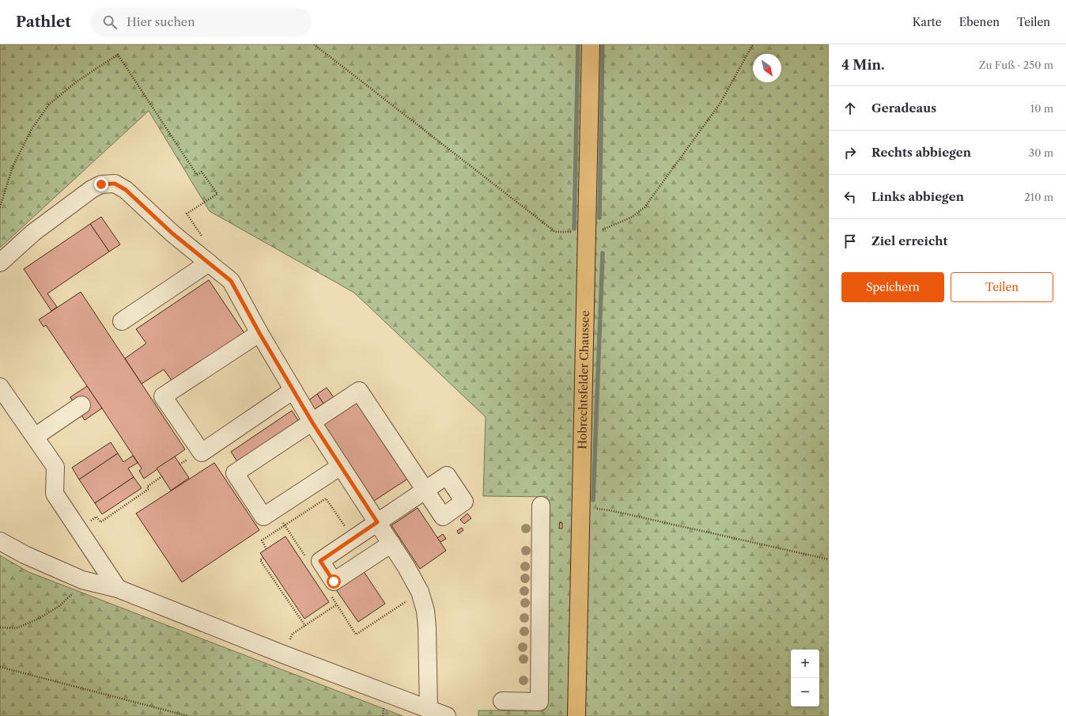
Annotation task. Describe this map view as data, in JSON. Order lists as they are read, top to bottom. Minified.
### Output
{"streets":{"main road":["Hobrechtsfelder Chaussee"]},"north":"bottom right","page":{"header":"Pathlet","search":"Hier suchen","nav":["Karte","Ebenen","Teilen"],"heading":["4 Min.","Zu Fuß · 250 m"],"list":[["Geradeaus","10 m"],["Rechts abbiegen","30 m"],["Links abbiegen","210 m"],"Ziel erreicht"],"buttons":["Speichern","Teilen"],"map_buttons":["+","−"]}}
